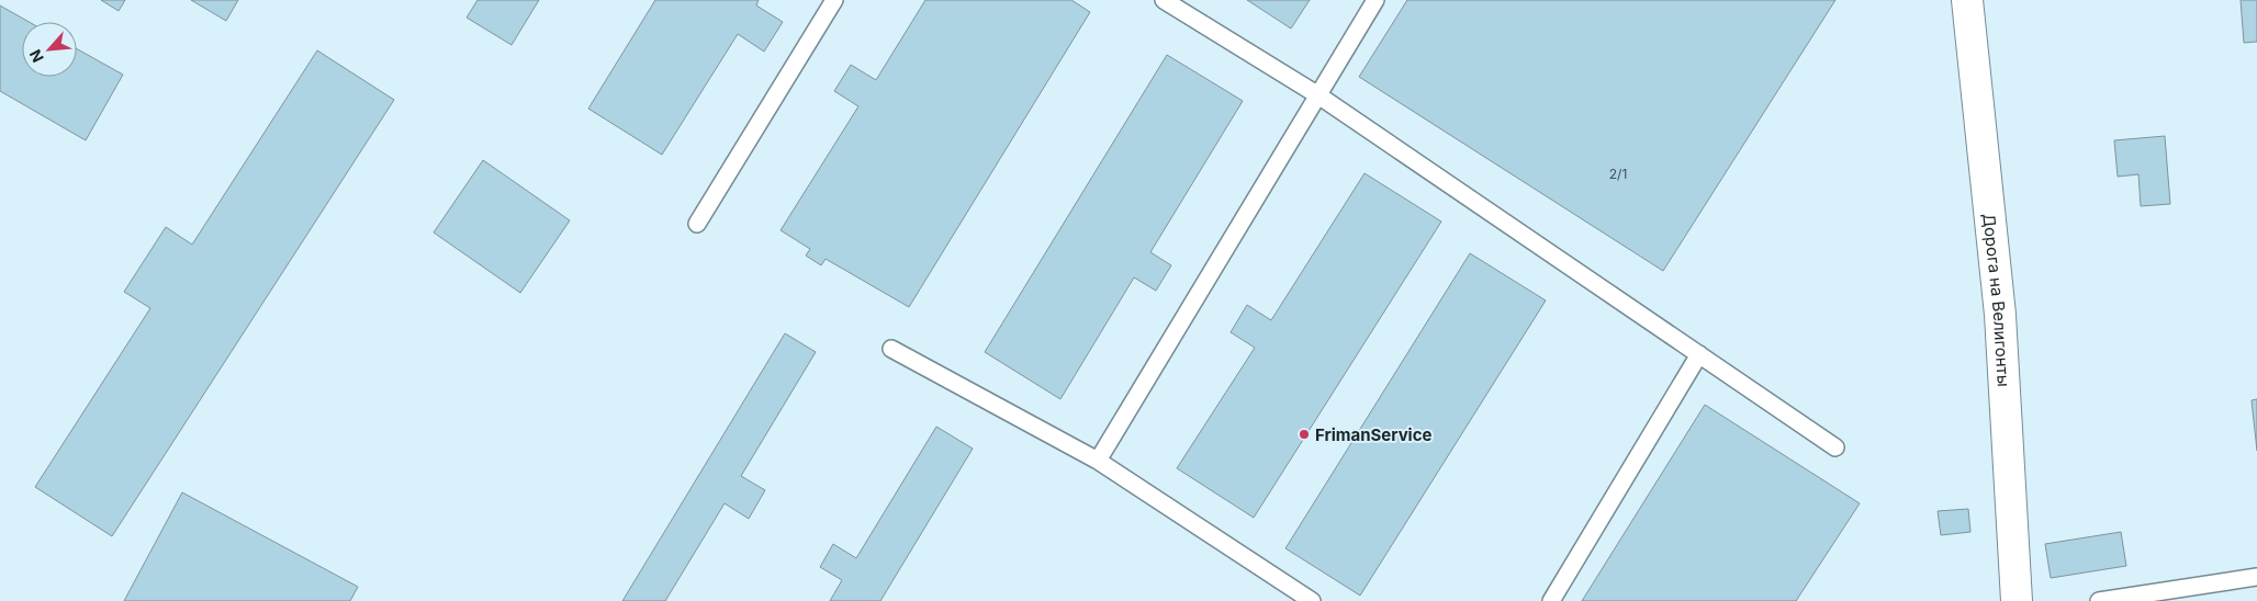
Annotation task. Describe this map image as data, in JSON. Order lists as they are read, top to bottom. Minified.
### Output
{"streets":{"street":["Дорога на Велигонты"]},"places":["FrimanService"],"house_numbers":["2/1"],"north":"bottom left"}
